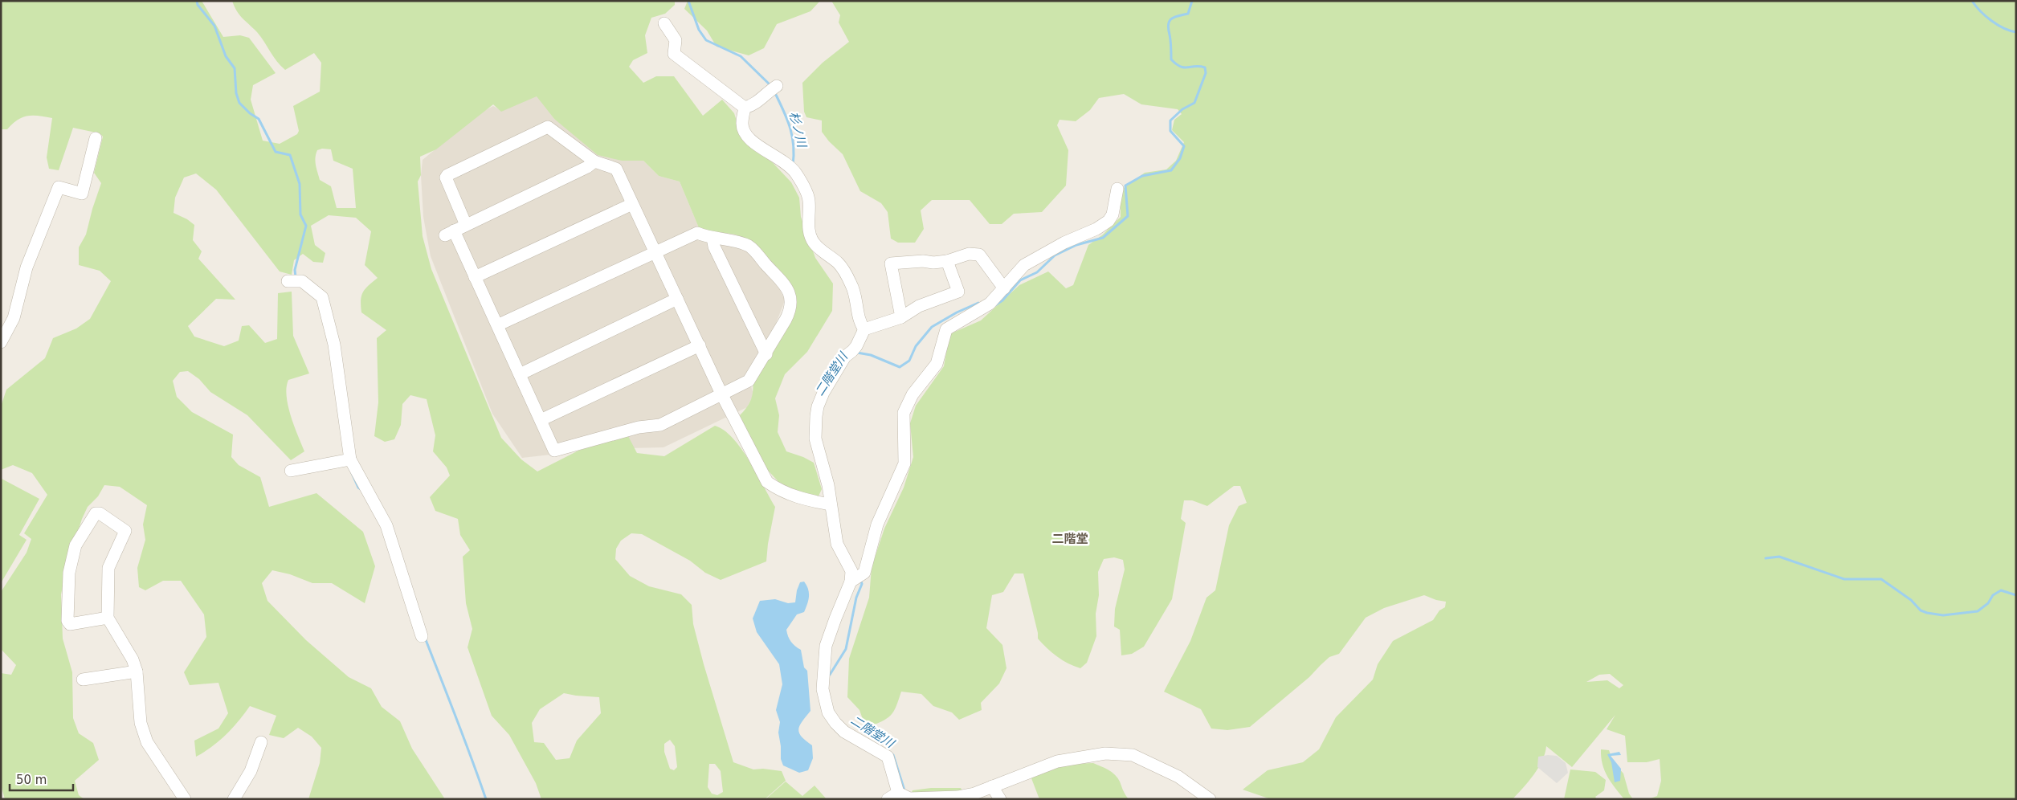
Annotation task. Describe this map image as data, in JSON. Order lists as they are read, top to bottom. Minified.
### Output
{"districts":["二階堂"],"water":["杉ノ川","二階堂川"],"scale_bar":"50 m"}
